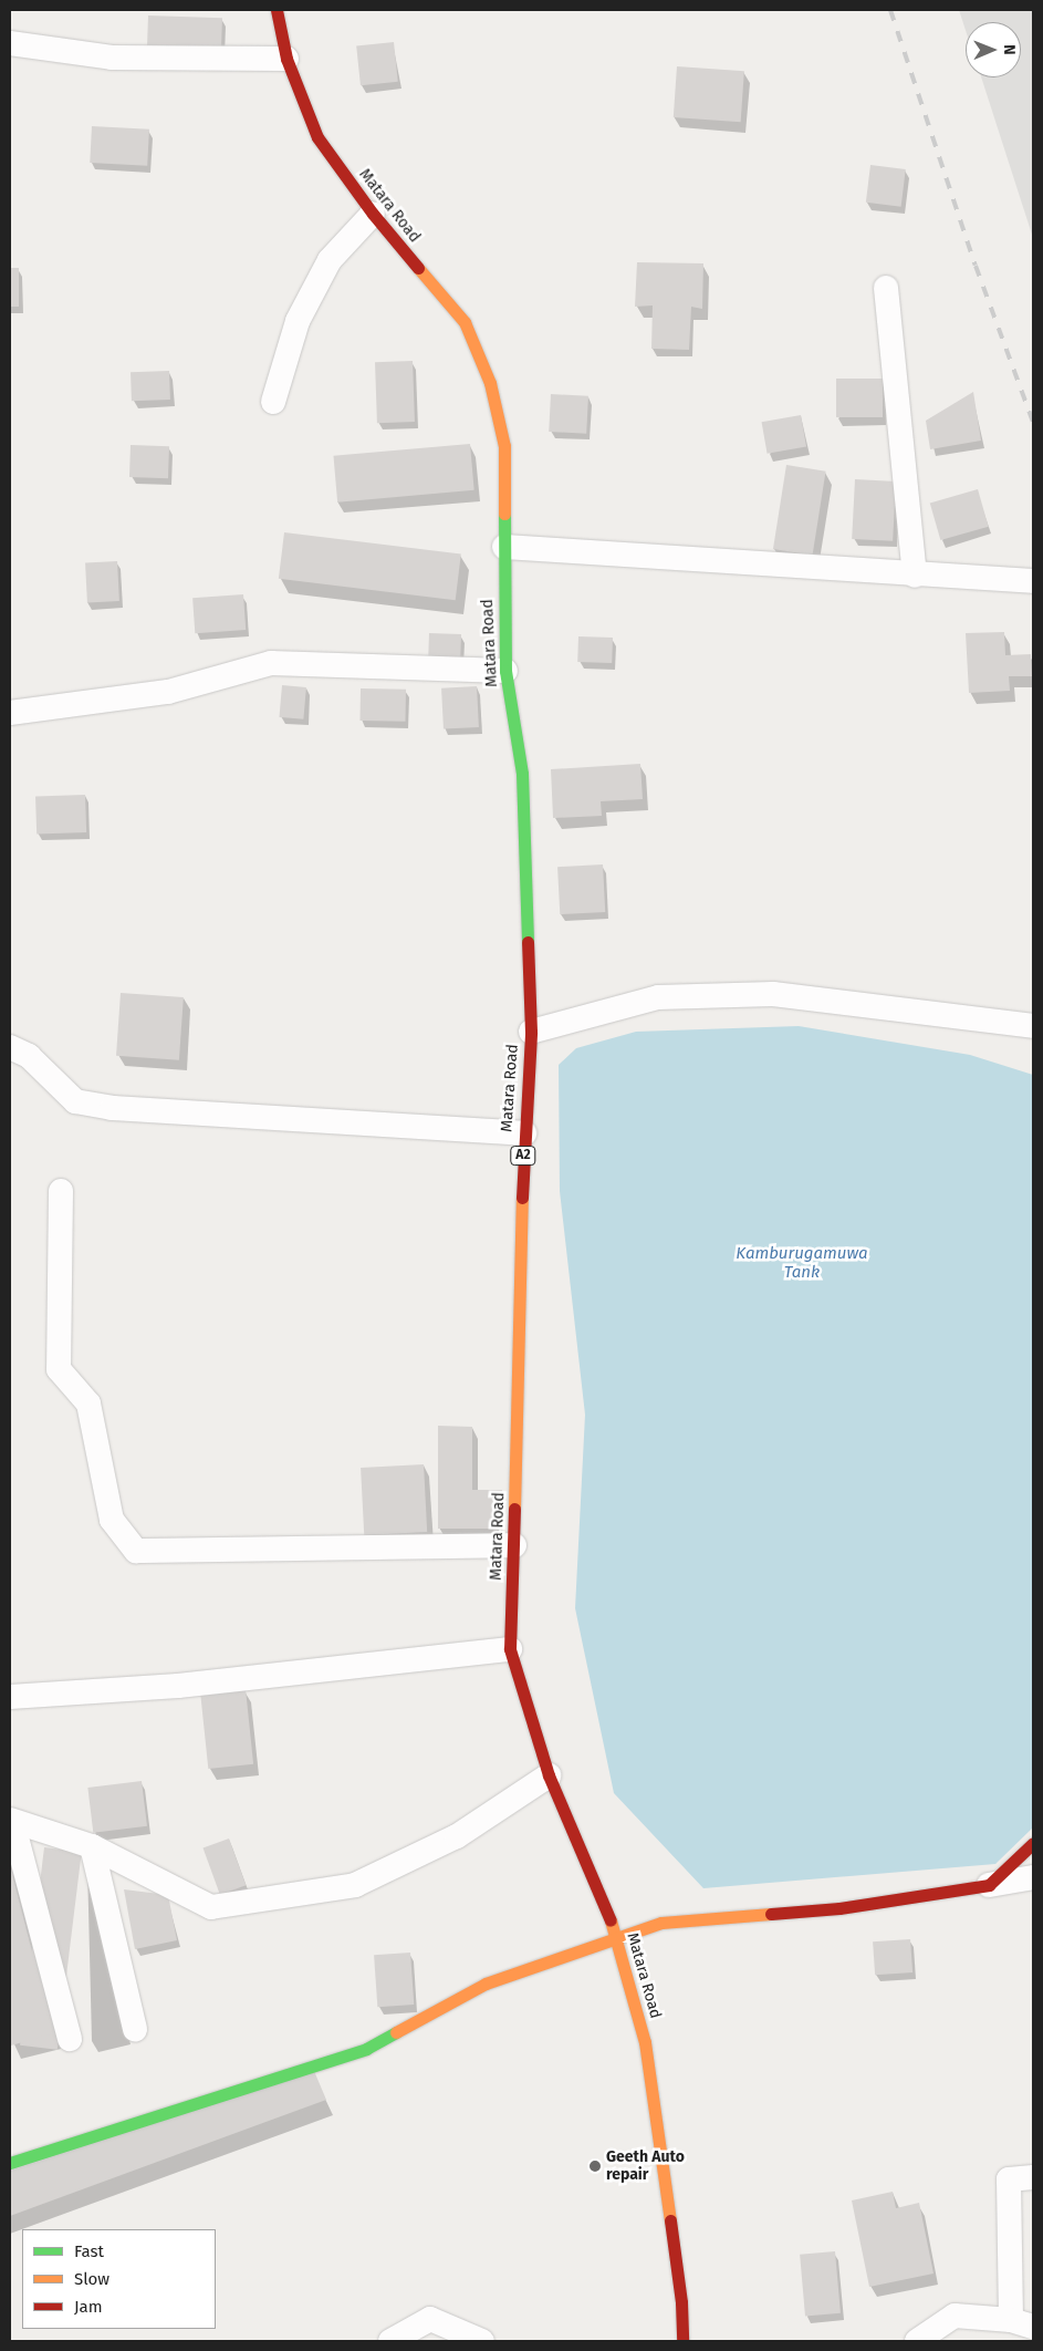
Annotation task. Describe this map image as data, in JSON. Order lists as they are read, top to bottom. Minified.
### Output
{"streets":{"main road":["Matara Road","A2"]},"water":["Kamburugamuwa Tank"],"places":["Geeth Auto repair"],"legend":["Fast","Slow","Jam"],"north":"right"}
